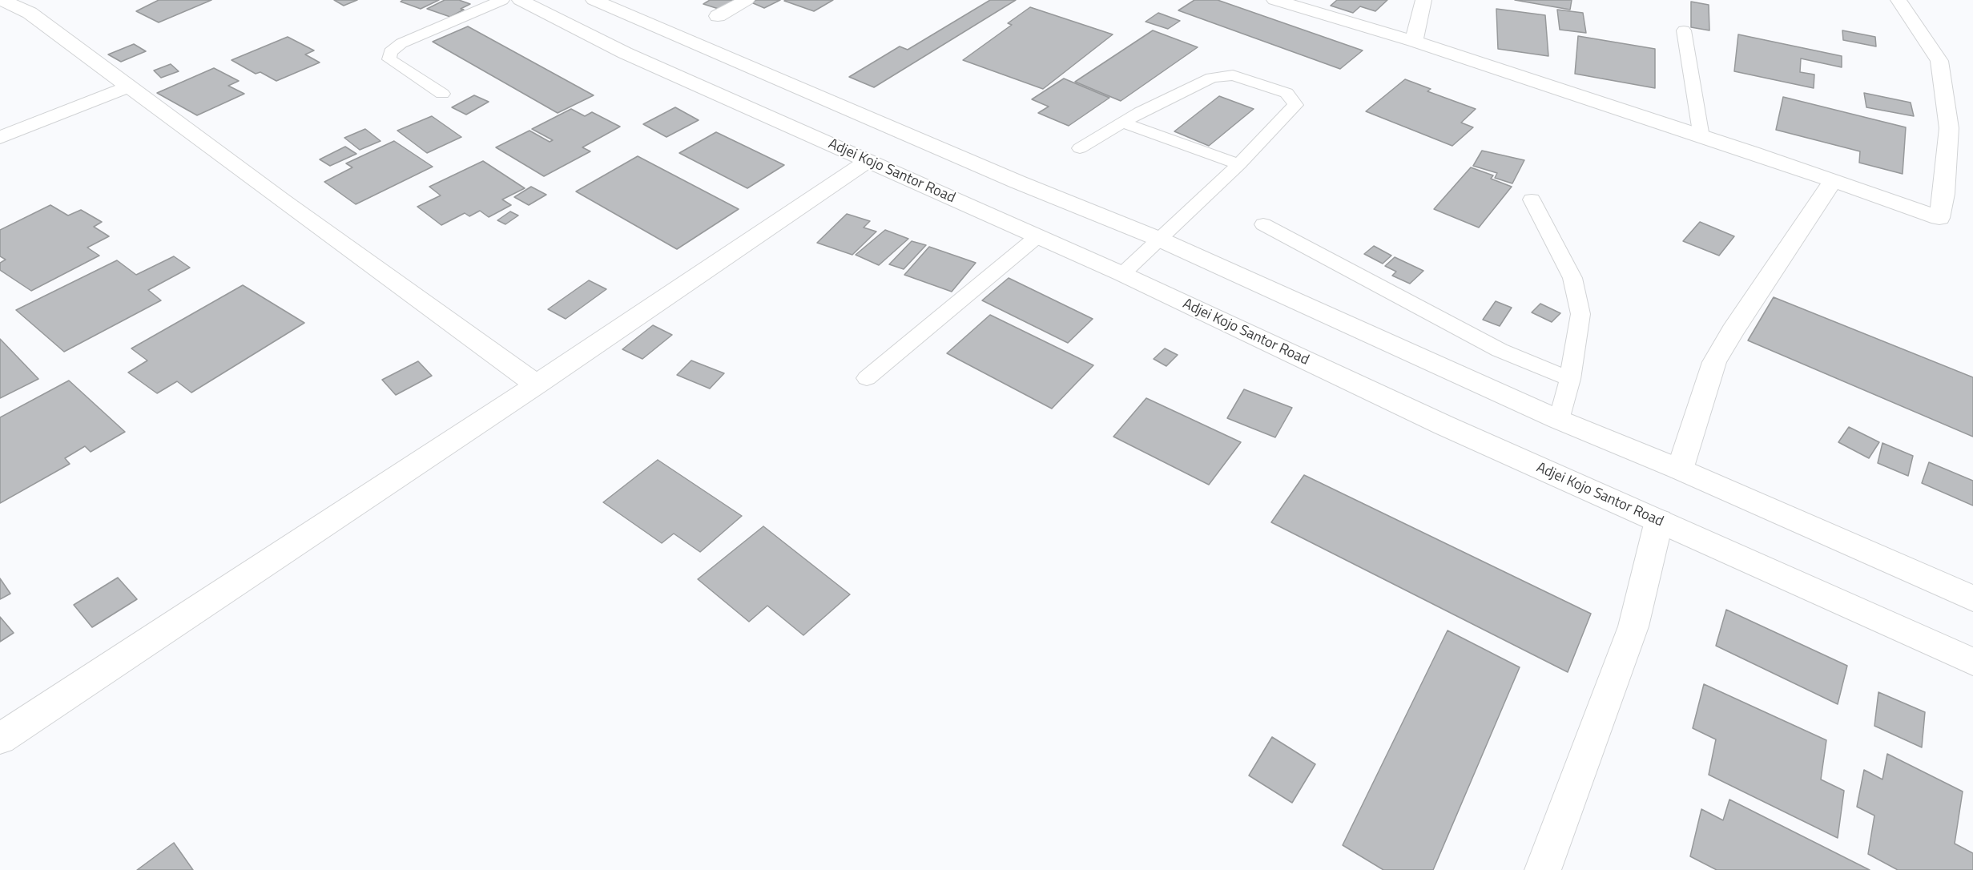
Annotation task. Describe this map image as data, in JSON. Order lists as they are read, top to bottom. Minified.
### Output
{"streets":{"street":["Adjei Kojo Santor Road"]}}
